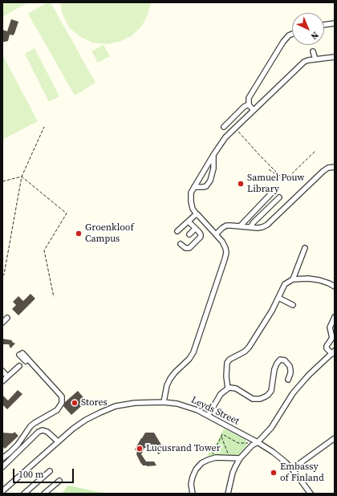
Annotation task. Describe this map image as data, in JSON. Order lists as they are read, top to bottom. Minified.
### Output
{"streets":{"street":["Leyds Street"]},"places":["Samuel Pouw Library","Groenkloof Campus","Stores","Lucusrand Tower","Embassy of Finland"],"scale_bar":"100 m","north":"bottom right"}
